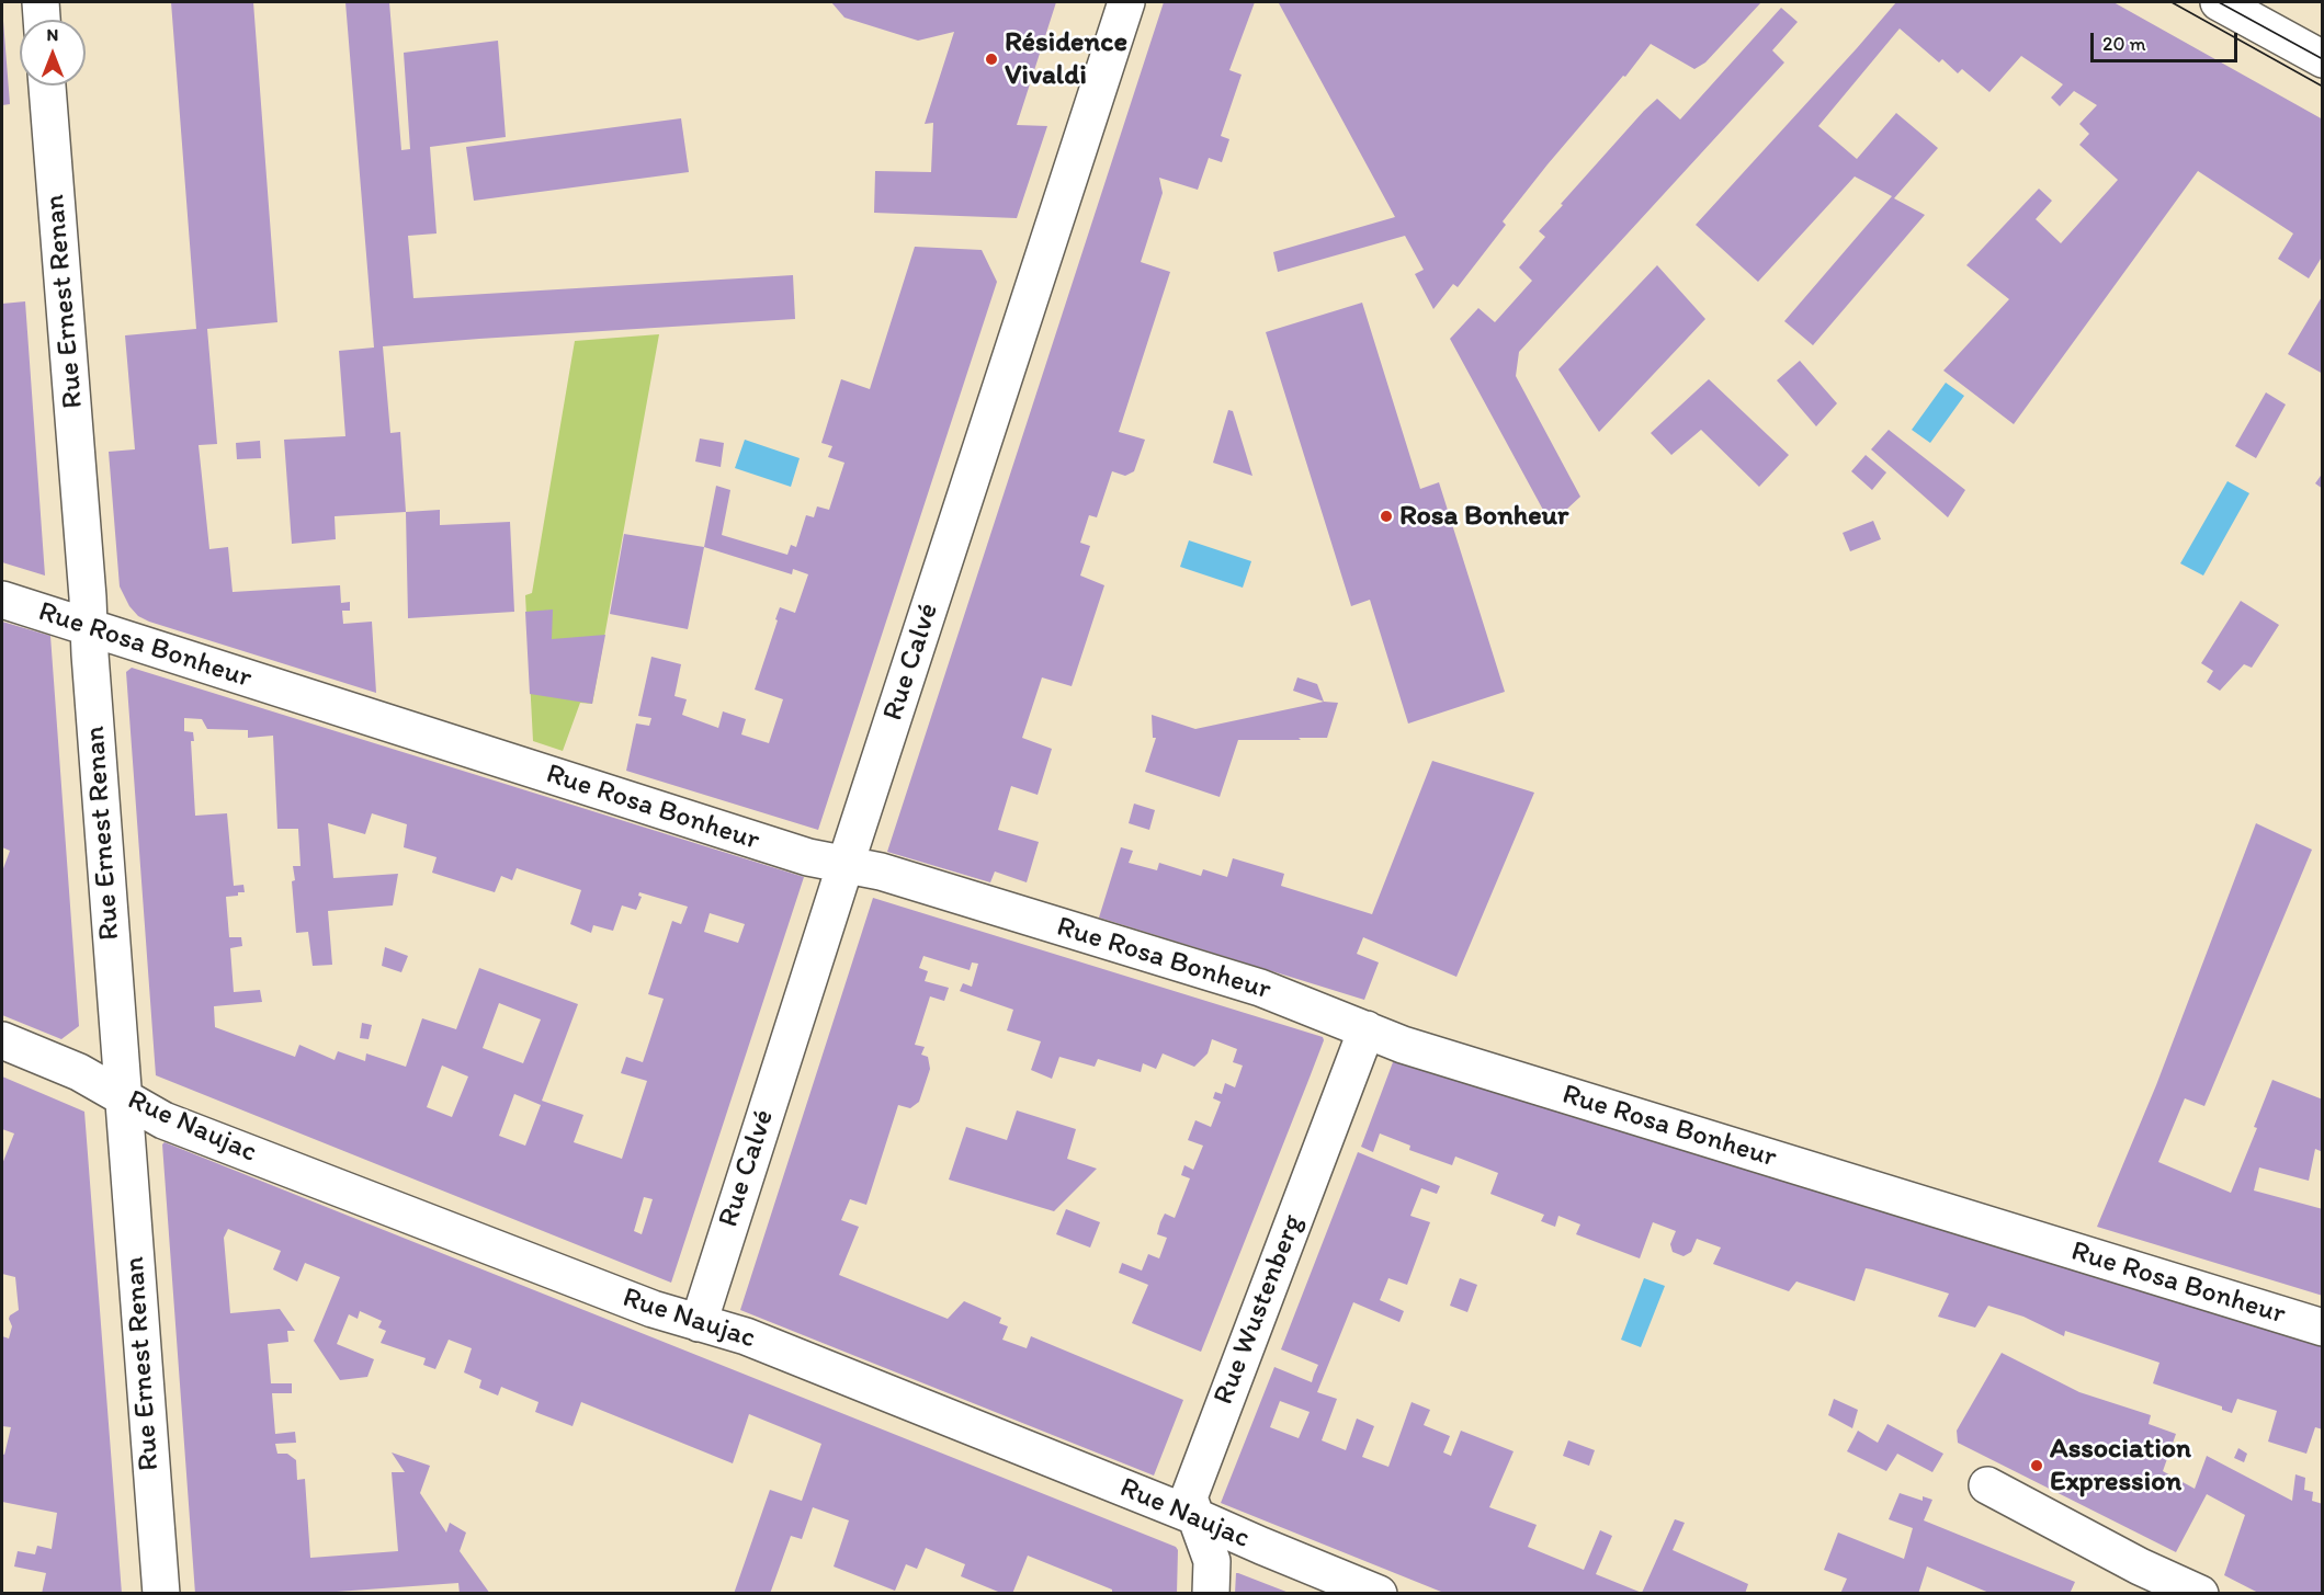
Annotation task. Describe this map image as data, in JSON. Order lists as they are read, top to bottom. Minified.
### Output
{"streets":{"street":["Rue Ernest Renan","Rue Rosa Bonheur","Rue Calvé","Rue Naujac","Rue Wustenberg"]},"crossings":[["Rue Ernest Renan","Rue Rosa Bonheur"],["Rue Ernest Renan","Rue Naujac"],["Rue Rosa Bonheur","Rue Calvé"],["Rue Rosa Bonheur","Rue Wustenberg"],["Rue Calvé","Rue Naujac"],["Rue Naujac","Rue Wustenberg"]],"places":["Résidence Vivaldi","Rosa Bonheur","Association Expression"],"scale_bar":"20 m","north":"top"}
